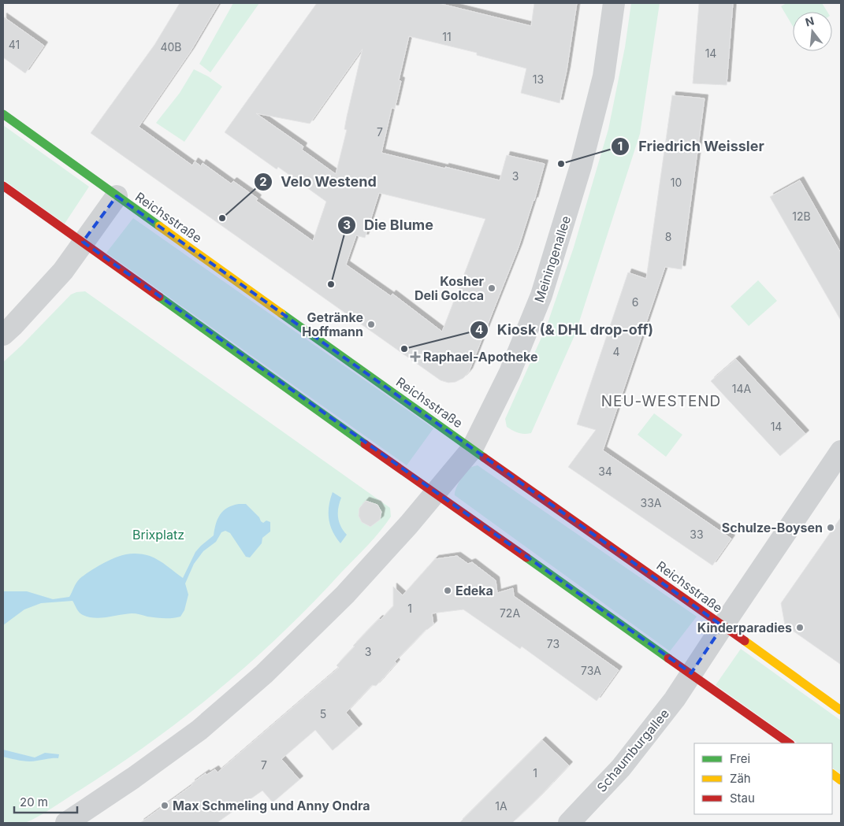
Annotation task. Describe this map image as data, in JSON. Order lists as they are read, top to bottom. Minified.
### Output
{"streets":{"main road":["Reichsstraße"],"street":["Meiningenallee","Schaumburgallee"]},"crossings":[["Reichsstraße","Meiningenallee"],["Reichsstraße","Schaumburgallee"]],"districts":["NEU-WESTEND"],"parks":["Brixplatz"],"places":{"other":["Friedrich Weissler","Velo Westend","Die Blume","Kosher Deli Golcca","Getränke Hoffmann","Kiosk (& DHL drop-off)","Schulze-Boysen","Edeka","Kinderparadies","Max Schmeling und Anny Ondra"],"health":["Raphael-Apotheke"]},"house_numbers":["11","41","40B","14","13","7","3","10","12B","8","6","4","14A","14","34","33A","33","1","72A","73","3","73A","5","7","1","1A"],"legend":["Frei","Zäh","Stau"],"scale_bar":"20 m","north":"top"}
